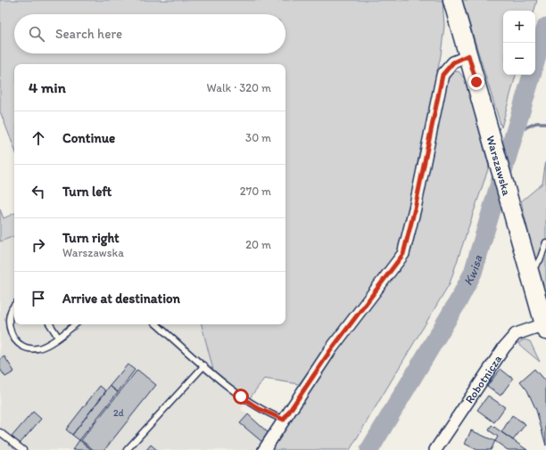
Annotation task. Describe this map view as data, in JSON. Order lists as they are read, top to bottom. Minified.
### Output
{"streets":{"main road":["Warszawska"],"street":["Robotnicza"]},"crossings":[["Warszawska","Robotnicza"]],"water":["Kwisa"],"house_numbers":["2d"],"page":{"map_buttons":["+","−"],"search":"Search here","heading":["4 min","Walk · 320 m"],"list":[["Continue","30 m"],["Turn left","270 m"],["Turn right","Warszawska","20 m"],"Arrive at destination"]}}
